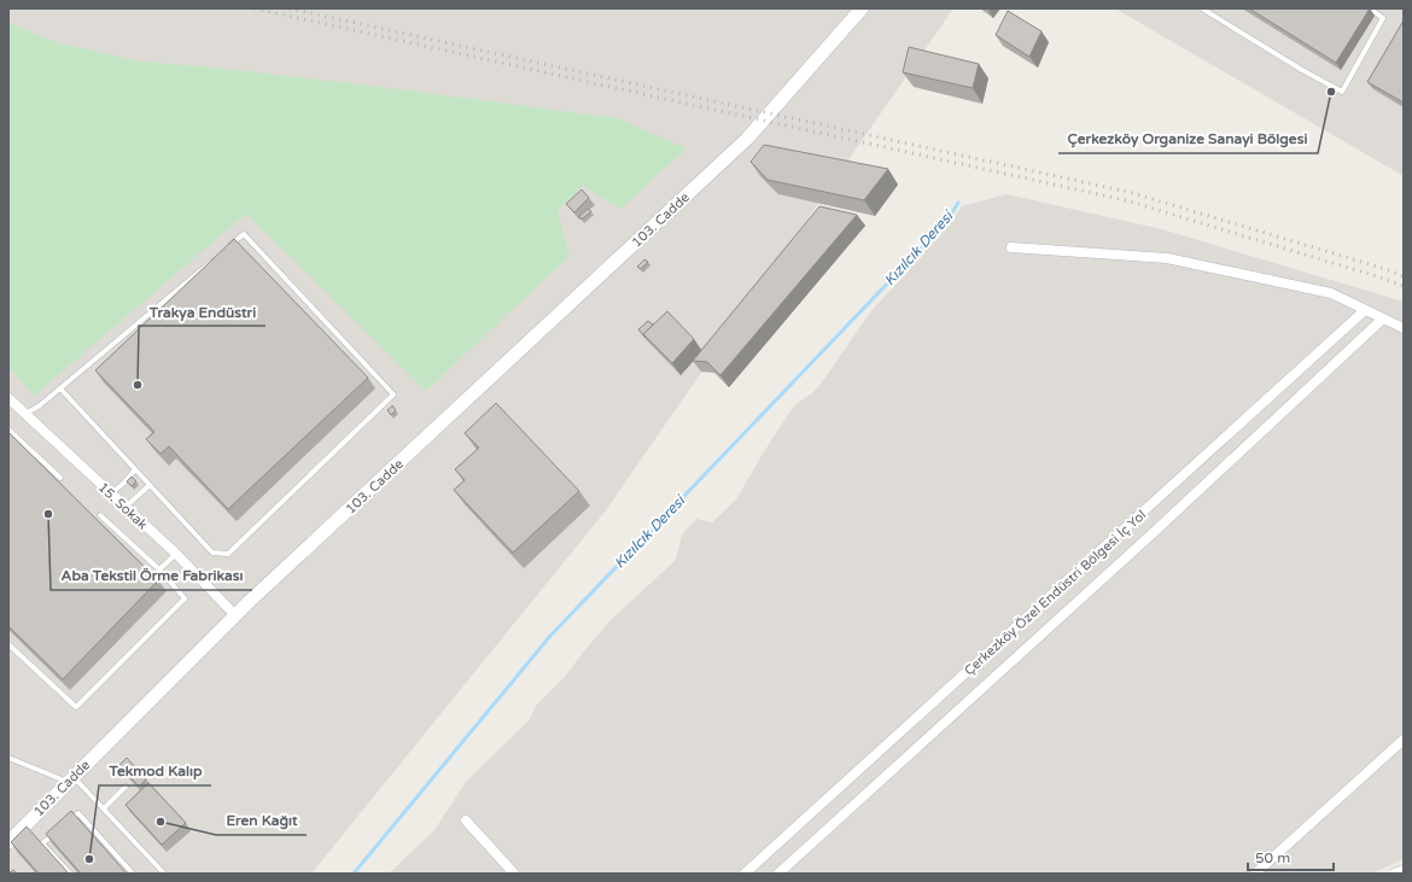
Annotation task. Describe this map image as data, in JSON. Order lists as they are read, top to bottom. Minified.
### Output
{"streets":{"street":["103. Cadde","15. Sokak","Çerkezköy Özel Endüstri Bölgesi İç Yol"]},"crossings":[["103. Cadde","15. Sokak"]],"water":["Kızılcık Deresi"],"places":["Çerkezköy Organize Sanayi Bölgesi","Trakya Endüstri","Aba Tekstil Örme Fabrikası","Eren Kağıt","Tekmod Kalıp"],"scale_bar":"50 m"}
